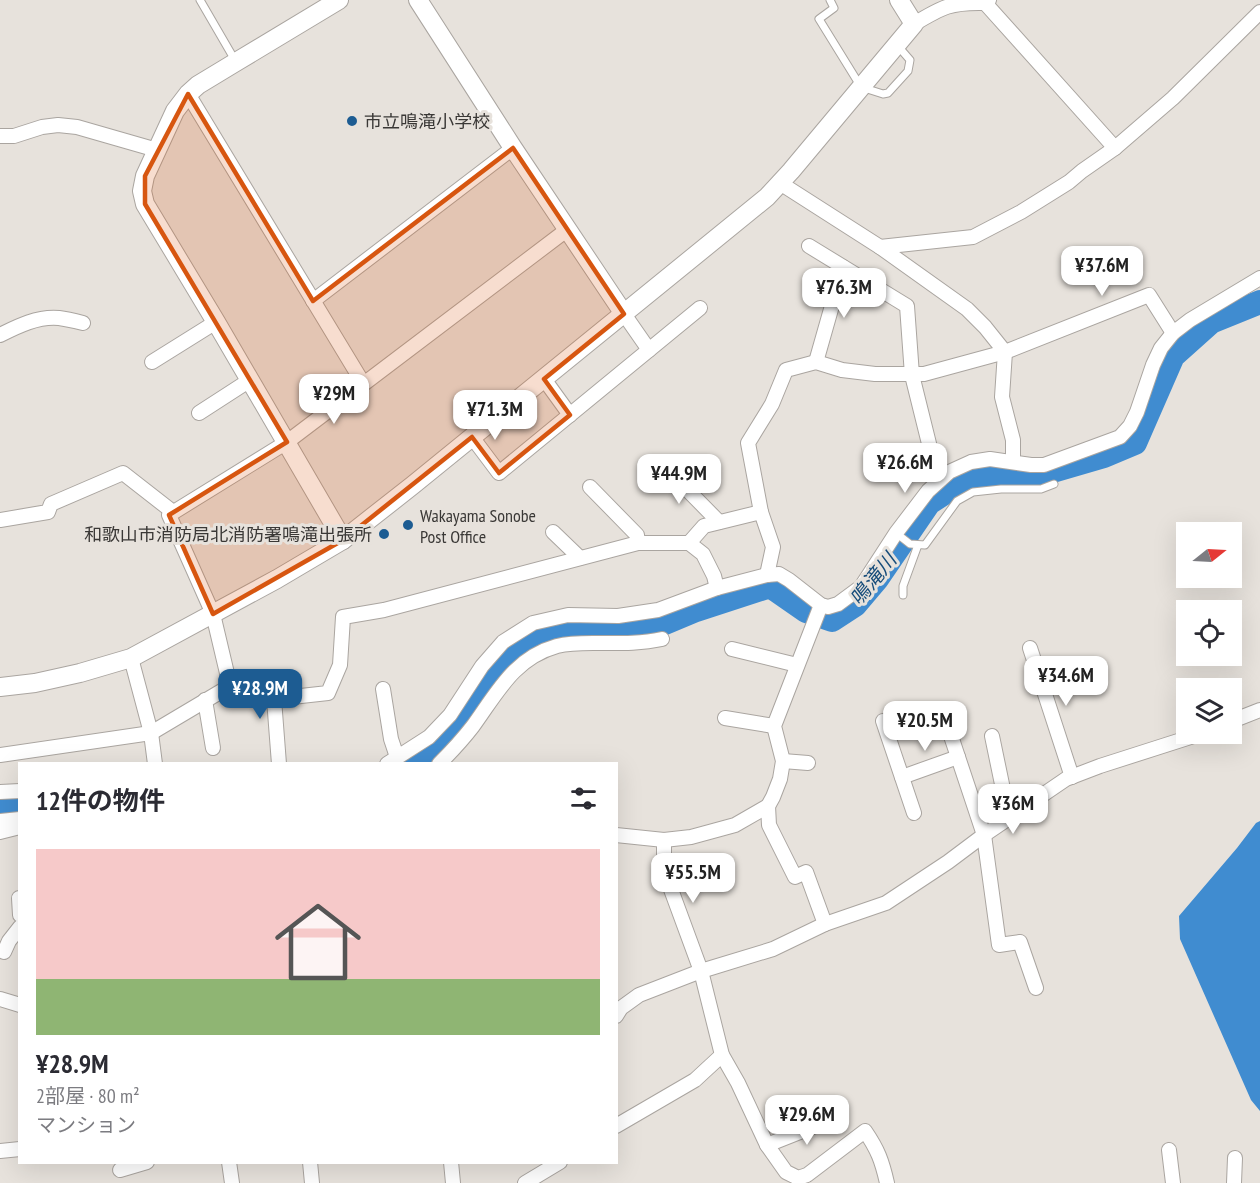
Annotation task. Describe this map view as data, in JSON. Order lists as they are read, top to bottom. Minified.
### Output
{"water":["鳴滝川"],"places":["市立鳴滝小学校","Wakayama Sonobe Post Office","和歌山市消防局北消防署鳴滝出張所"],"north":"right","page":{"price":["¥37.6M","¥76.3M","¥29M","¥71.3M","¥26.6M","¥44.9M","¥34.6M","¥28.9M","¥20.5M","¥36M","¥55.5M","¥29.6M"],"heading":"12件の物件","list":[{"name":"¥28.9M","note":"2部屋 · 80 m² · マンション"}]}}
